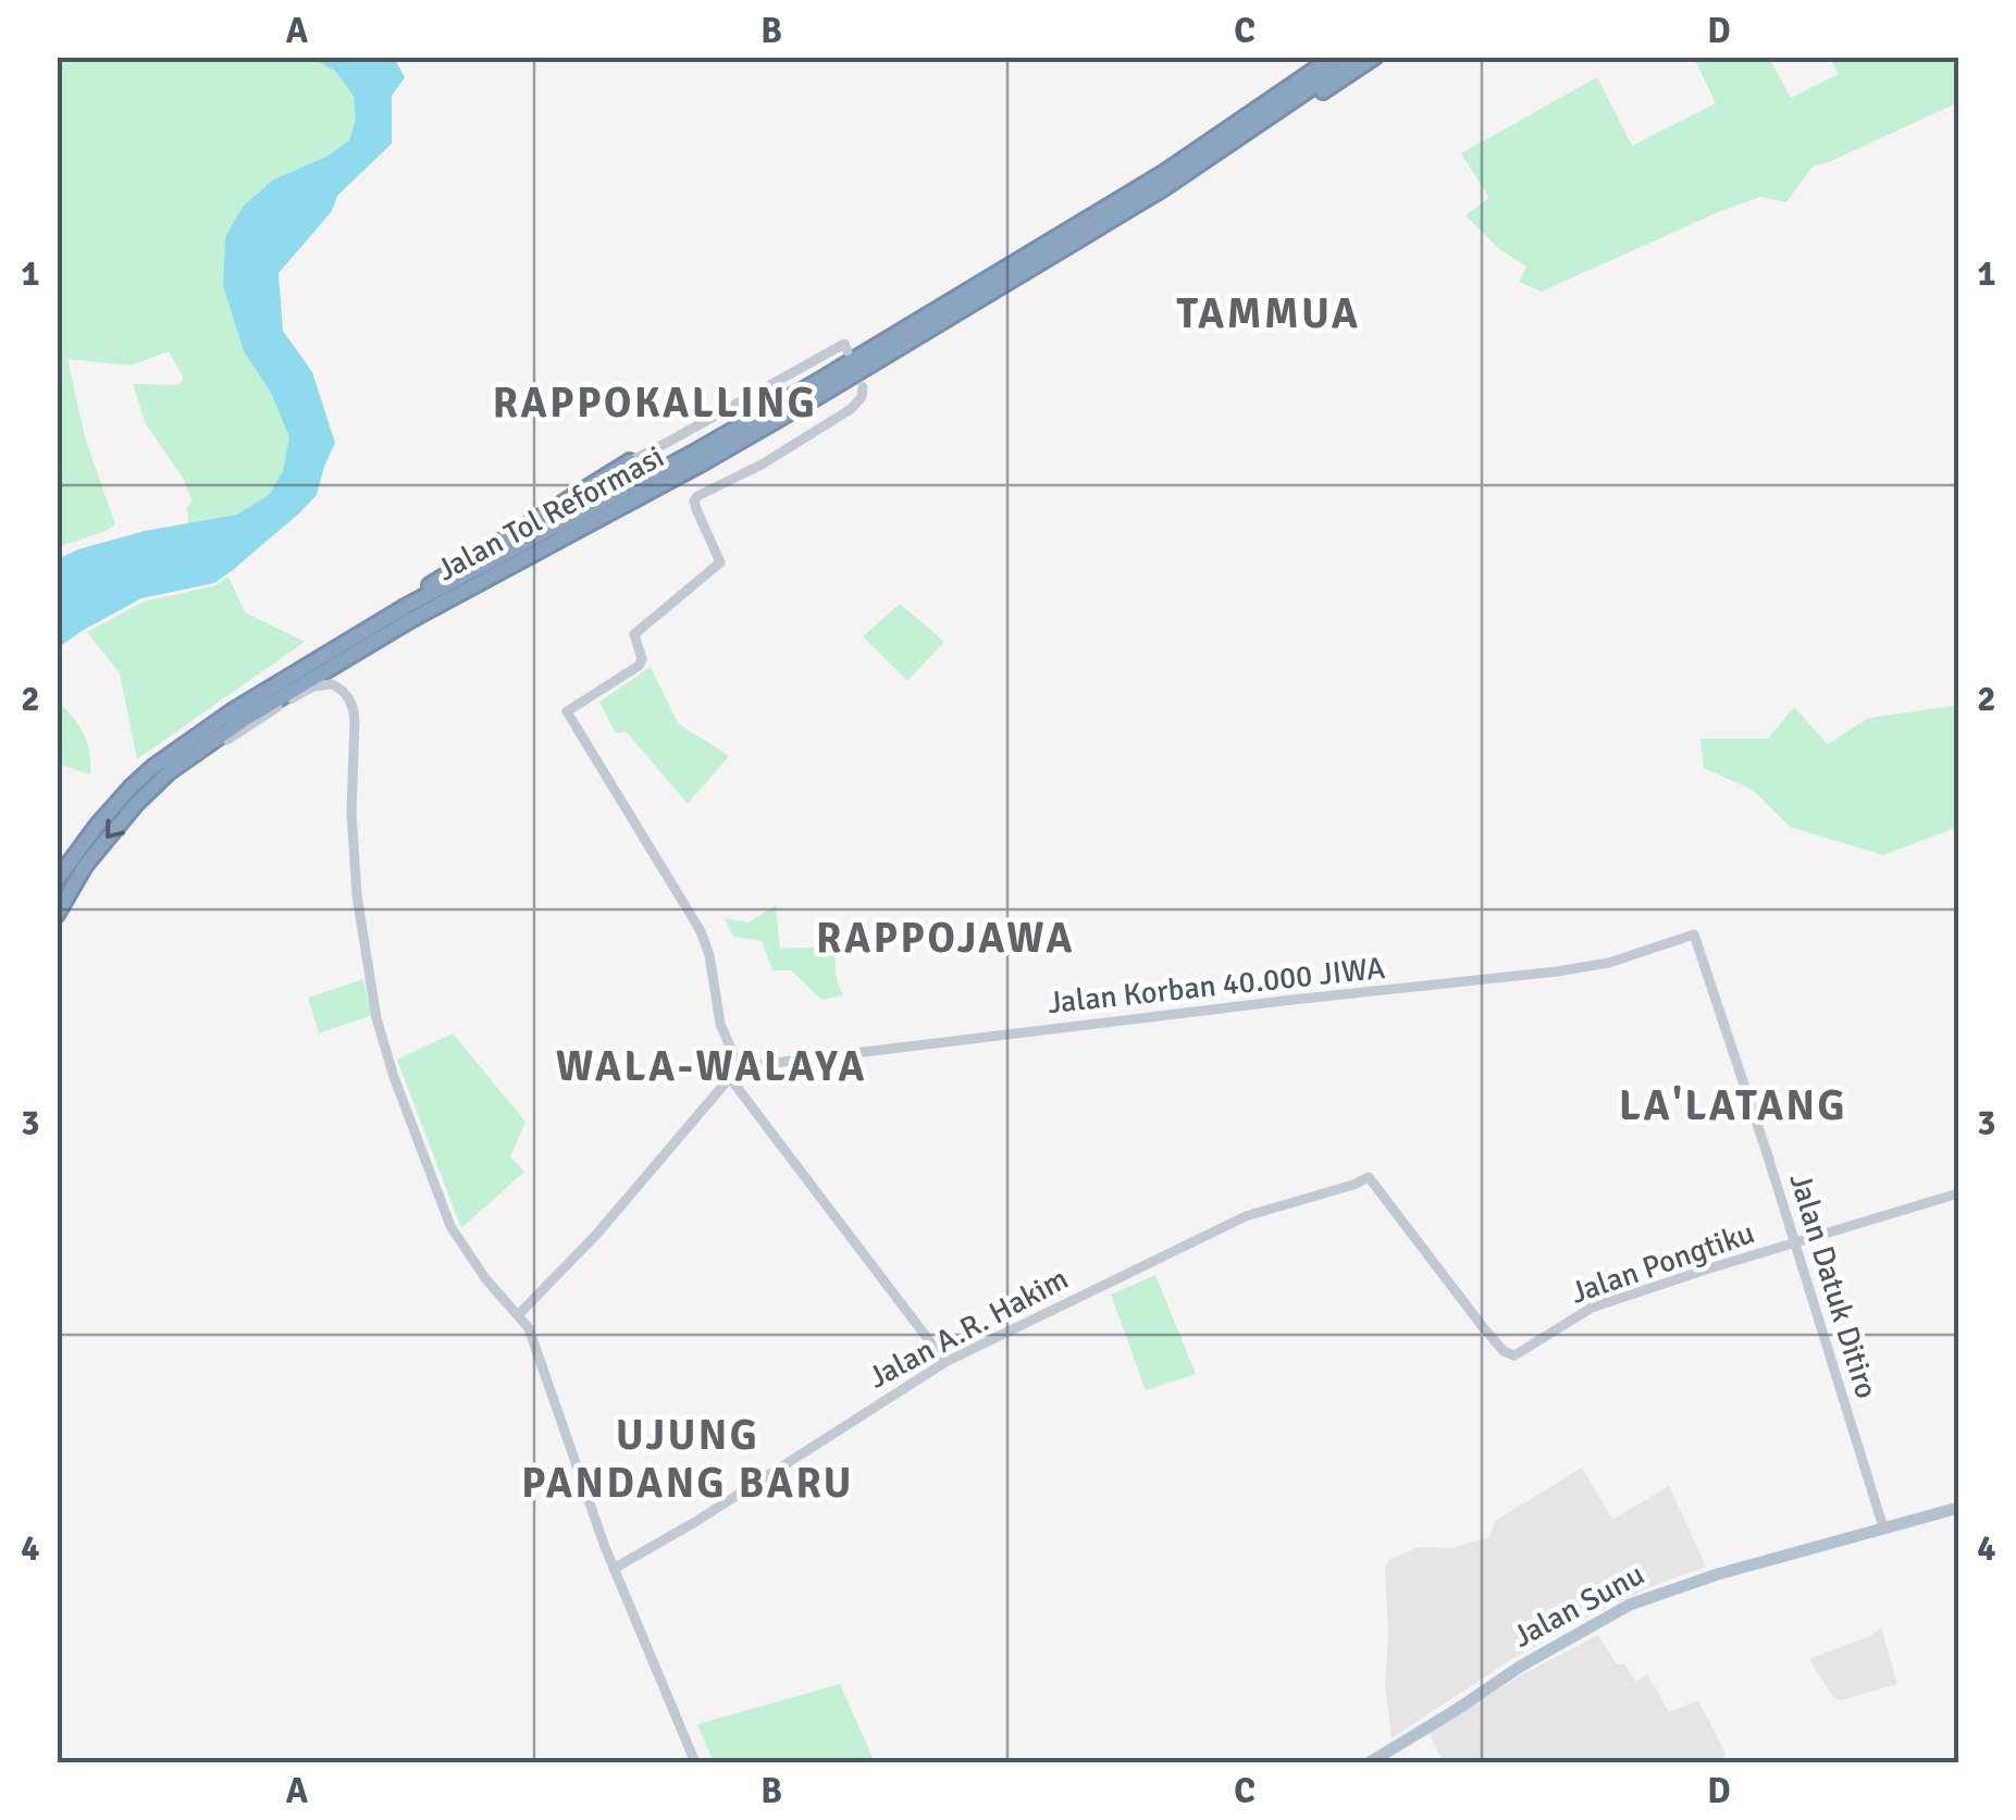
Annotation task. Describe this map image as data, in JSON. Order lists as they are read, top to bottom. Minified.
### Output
{"streets":{"highway":["Jalan Tol Reformasi"],"main road":["Jalan Sunu"],"street":["Jalan Korban 40.000 JIWA","Jalan Pongtiku","Jalan Datuk Ditiro","Jalan A.R. Hakim"]},"crossings":[["Jalan Korban 40.000 JIWA","Jalan Datuk Ditiro"],["Jalan Pongtiku","Jalan Datuk Ditiro"],["Jalan Pongtiku","Jalan A.R. Hakim"],["Jalan Datuk Ditiro","Jalan Sunu"]],"districts":["TAMMUA","RAPPOKALLING","RAPPOJAWA","WALA-WALAYA","LA'LATANG","UJUNG PANDANG BARU"],"grid":{"columns":["A","B","C","D"],"rows":["1","2","3","4"]}}
